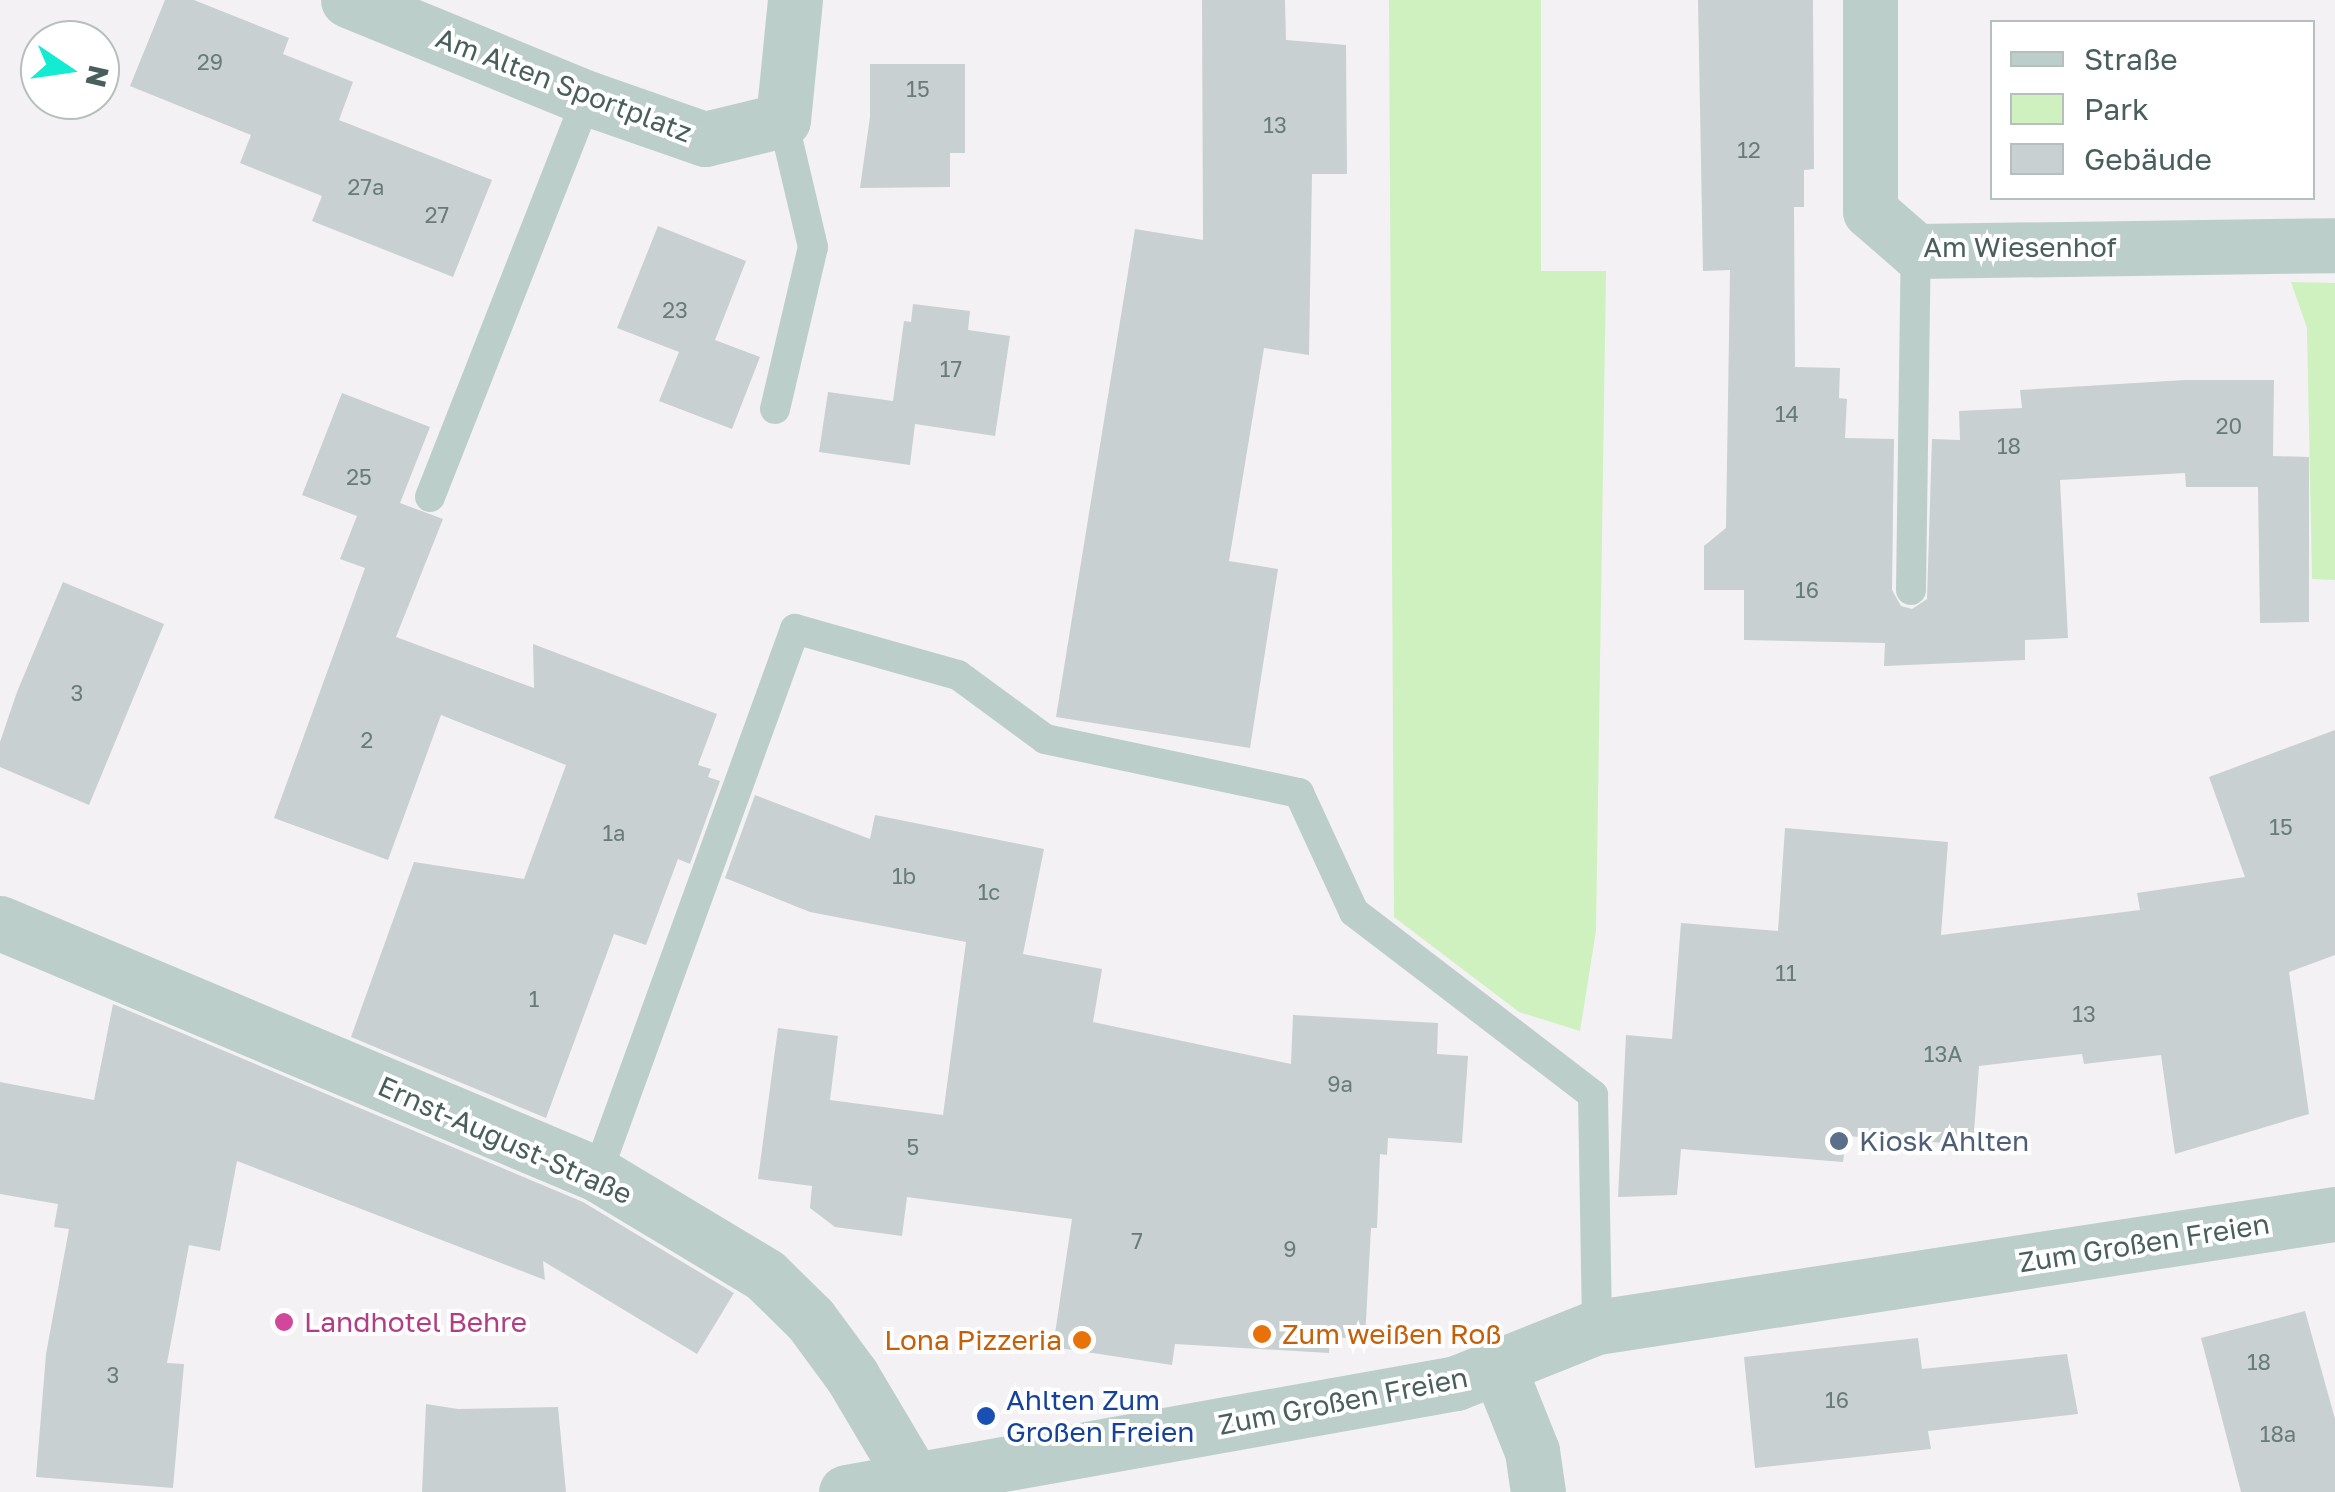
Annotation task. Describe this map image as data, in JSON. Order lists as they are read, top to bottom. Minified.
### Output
{"streets":{"street":["Am Alten Sportplatz","Am Wiesenhof","Ernst-August-Straße","Zum Großen Freien"]},"crossings":[["Ernst-August-Straße","Zum Großen Freien"]],"places":["Kiosk Ahlten","Landhotel Behre","Zum weißen Roß","Lona Pizzeria","Ahlten Zum Großen Freien"],"house_numbers":["29","15","13","12","27a","27","23","17","14","20","18","25","16","3","2","15","1a","1b","1c","11","1","13","13A","9a","5","7","9","18","3","16","18a"],"legend":["Straße","Park","Gebäude"],"north":"right"}
